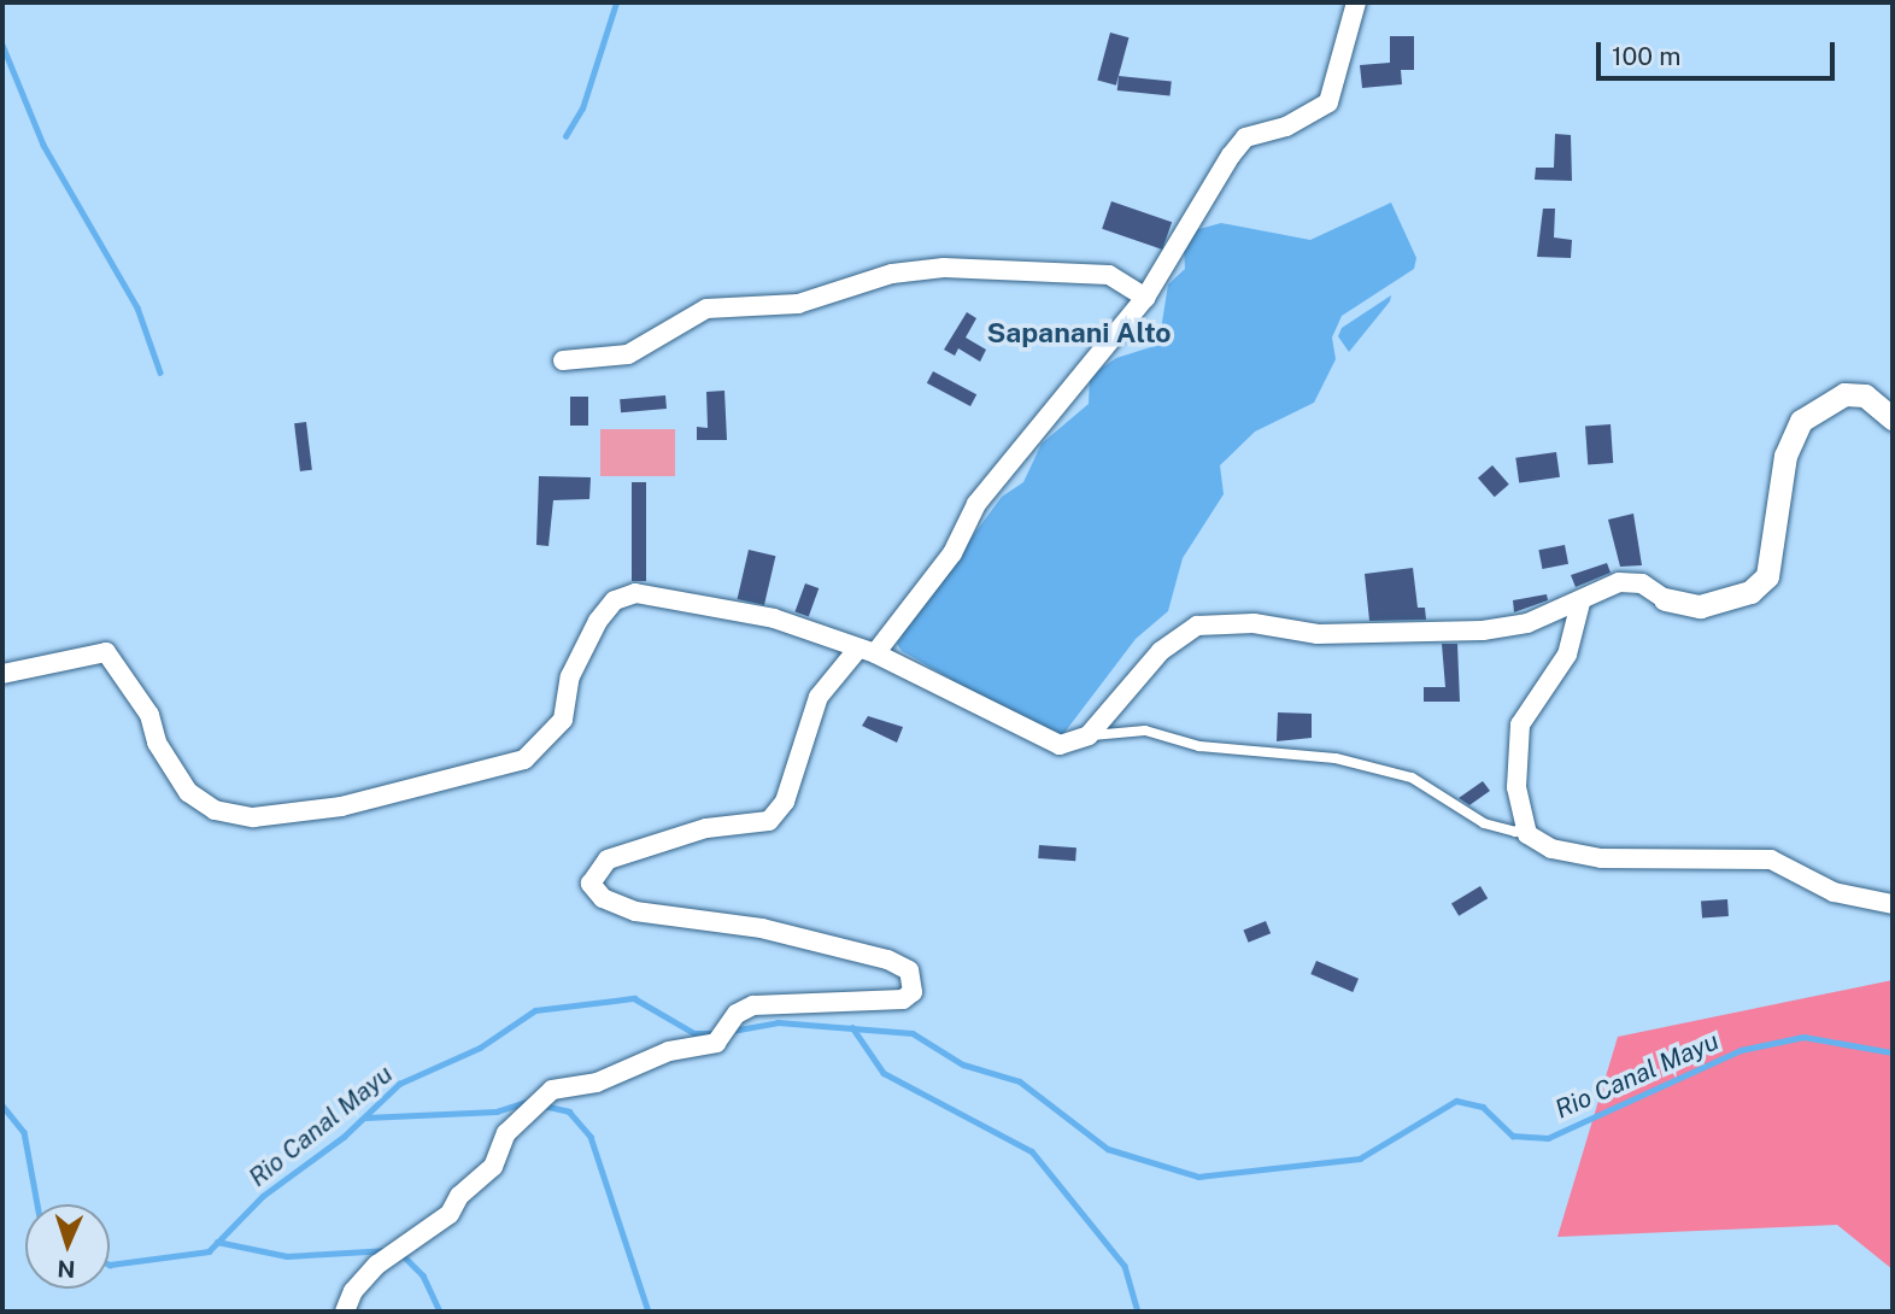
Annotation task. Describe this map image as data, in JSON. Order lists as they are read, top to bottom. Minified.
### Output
{"districts":["Sapanani Alto"],"water":["Rio Canal Mayu"],"scale_bar":"100 m","north":"bottom"}
